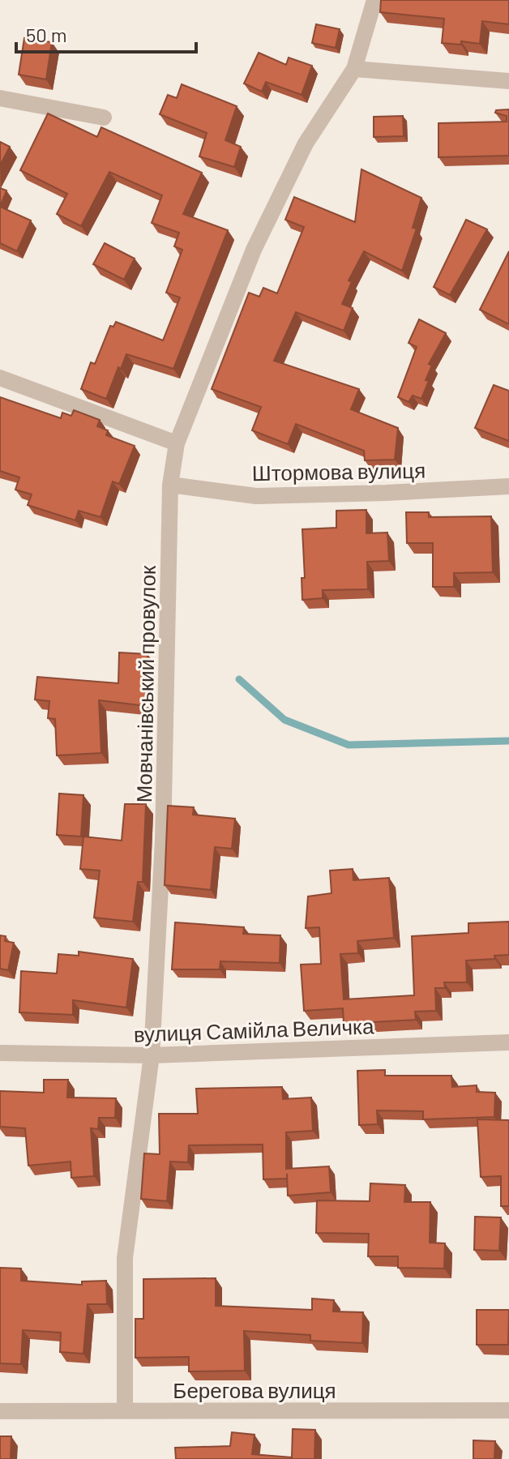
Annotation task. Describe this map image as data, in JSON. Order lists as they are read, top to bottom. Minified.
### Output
{"streets":{"street":["Штормова вулиця","Мовчанівський провулок","вулиця Самійла Величка","Берегова вулиця"]},"crossings":[["Штормова вулиця","Мовчанівський провулок"],["Мовчанівський провулок","вулиця Самійла Величка"],["Мовчанівський провулок","Берегова вулиця"]],"scale_bar":"50 m"}
